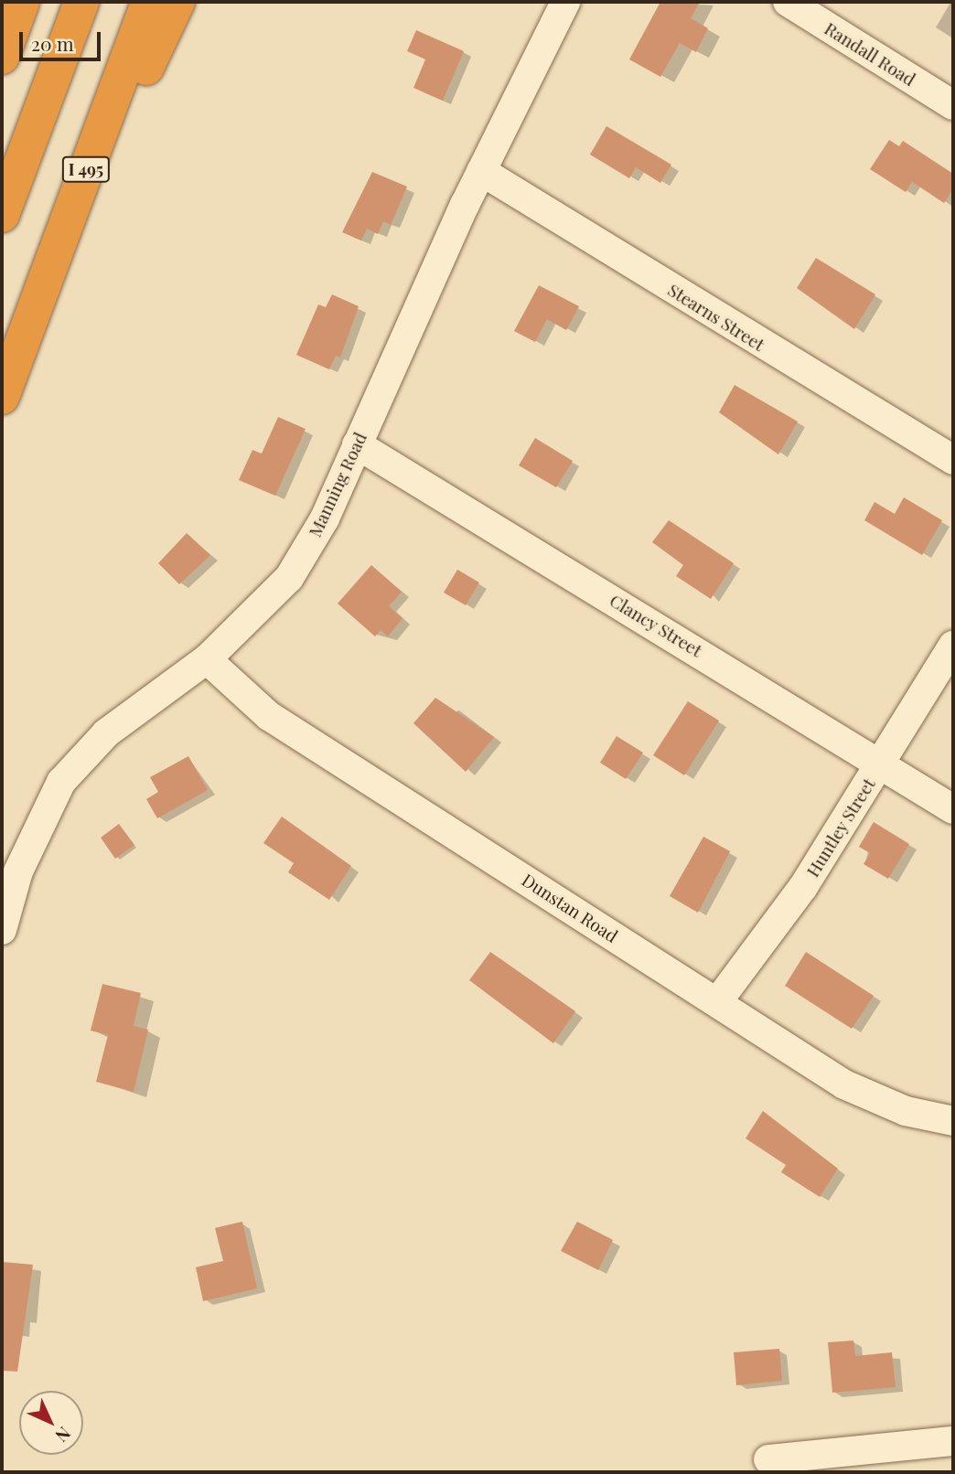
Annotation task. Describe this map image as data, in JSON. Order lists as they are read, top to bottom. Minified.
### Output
{"streets":{"highway":["I 495"],"street":["Randall Road","Stearns Street","Manning Road","Clancy Street","Huntley Street","Dunstan Road"]},"crossings":[["Stearns Street","Manning Road"],["Manning Road","Clancy Street"],["Manning Road","Dunstan Road"],["Clancy Street","Huntley Street"],["Huntley Street","Dunstan Road"]],"scale_bar":"20 m","north":"bottom right"}
